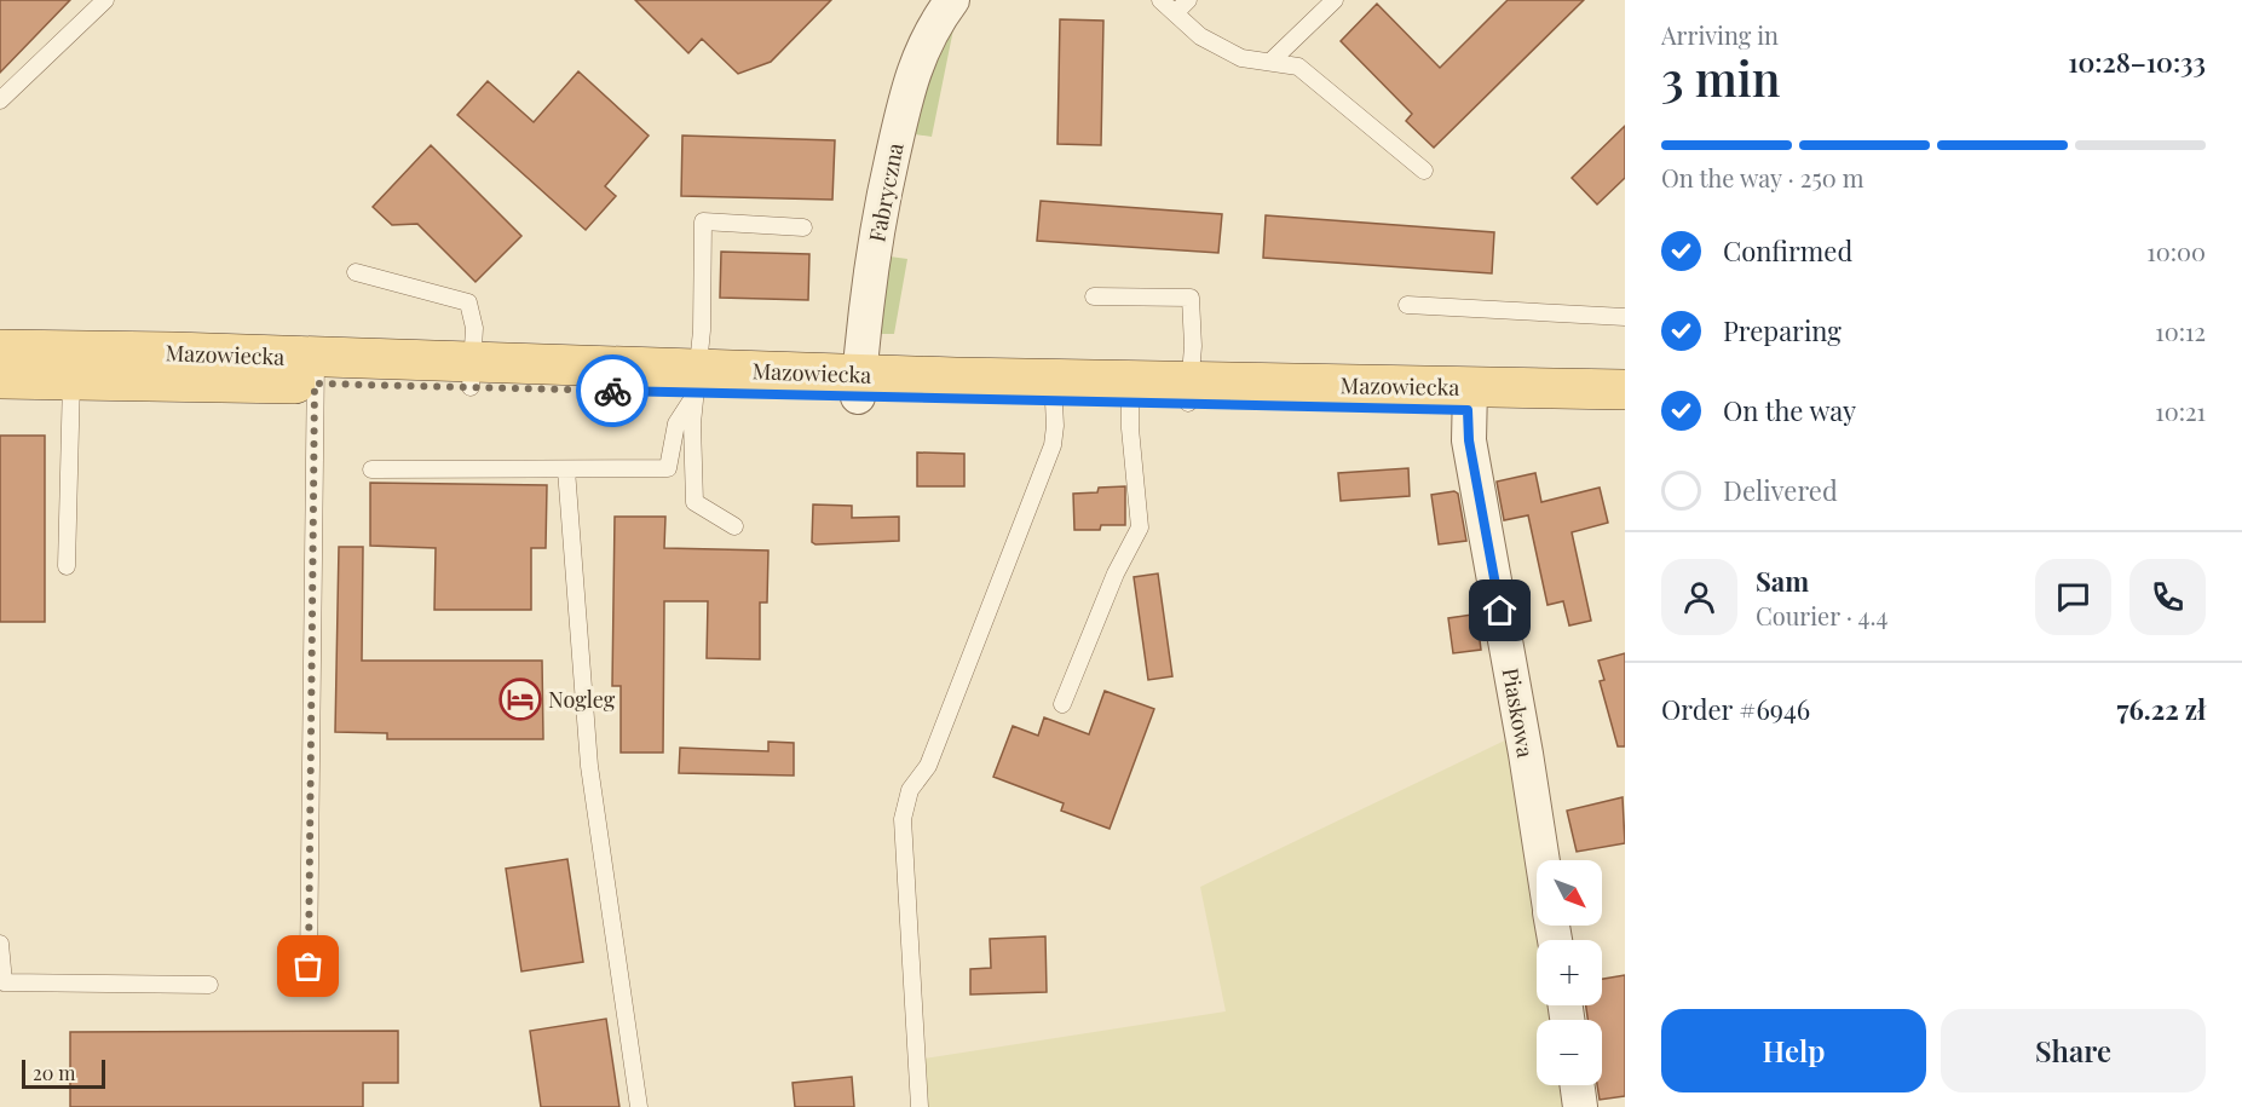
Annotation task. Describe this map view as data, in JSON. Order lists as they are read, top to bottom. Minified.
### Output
{"streets":{"main road":["Mazowiecka"],"street":["Fabryczna","Piaskowa"]},"crossings":[["Fabryczna","Mazowiecka"],["Mazowiecka","Piaskowa"]],"places":{"hotel":["Nogleg"]},"scale_bar":"20 m","north":"bottom right","page":{"heading":["3 min","Arriving in","10:28–10:33"],"panel":["Sam","Courier · 4.4","Order #6946","76.22 zł"],"bar":"On the way · 250 m","list":[["Confirmed","10:00"],["Preparing","10:12"],["On the way","10:21"],"Delivered"],"map_buttons":["+","−"],"buttons":["Help","Share"],"scale":"20 m"}}
